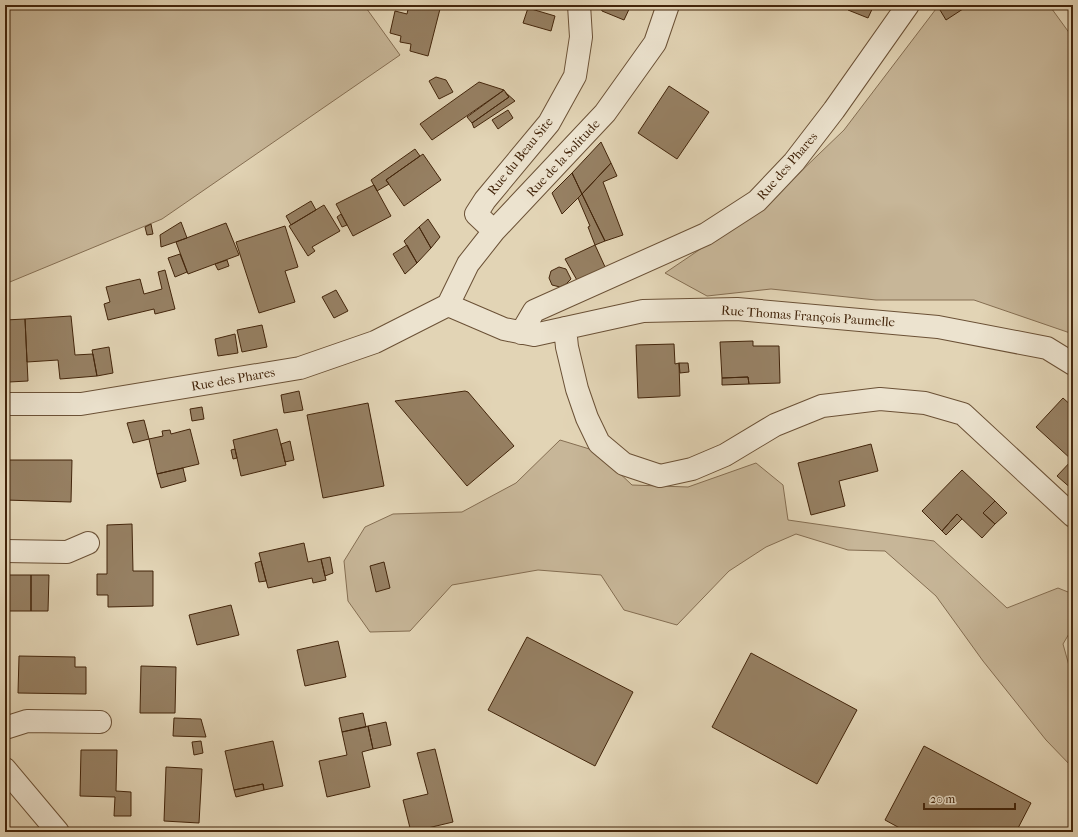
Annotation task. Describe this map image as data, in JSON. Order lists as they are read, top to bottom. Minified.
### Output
{"streets":{"street":["Rue du Beau Site","Rue de la Solitude","Rue des Phares","Rue Thomas François Paumelle"]},"crossings":[["Rue du Beau Site","Rue de la Solitude"],["Rue de la Solitude","Rue des Phares"],["Rue de la Solitude","Rue Thomas François Paumelle"],["Rue des Phares","Rue Thomas François Paumelle"]],"scale_bar":"20 m"}
